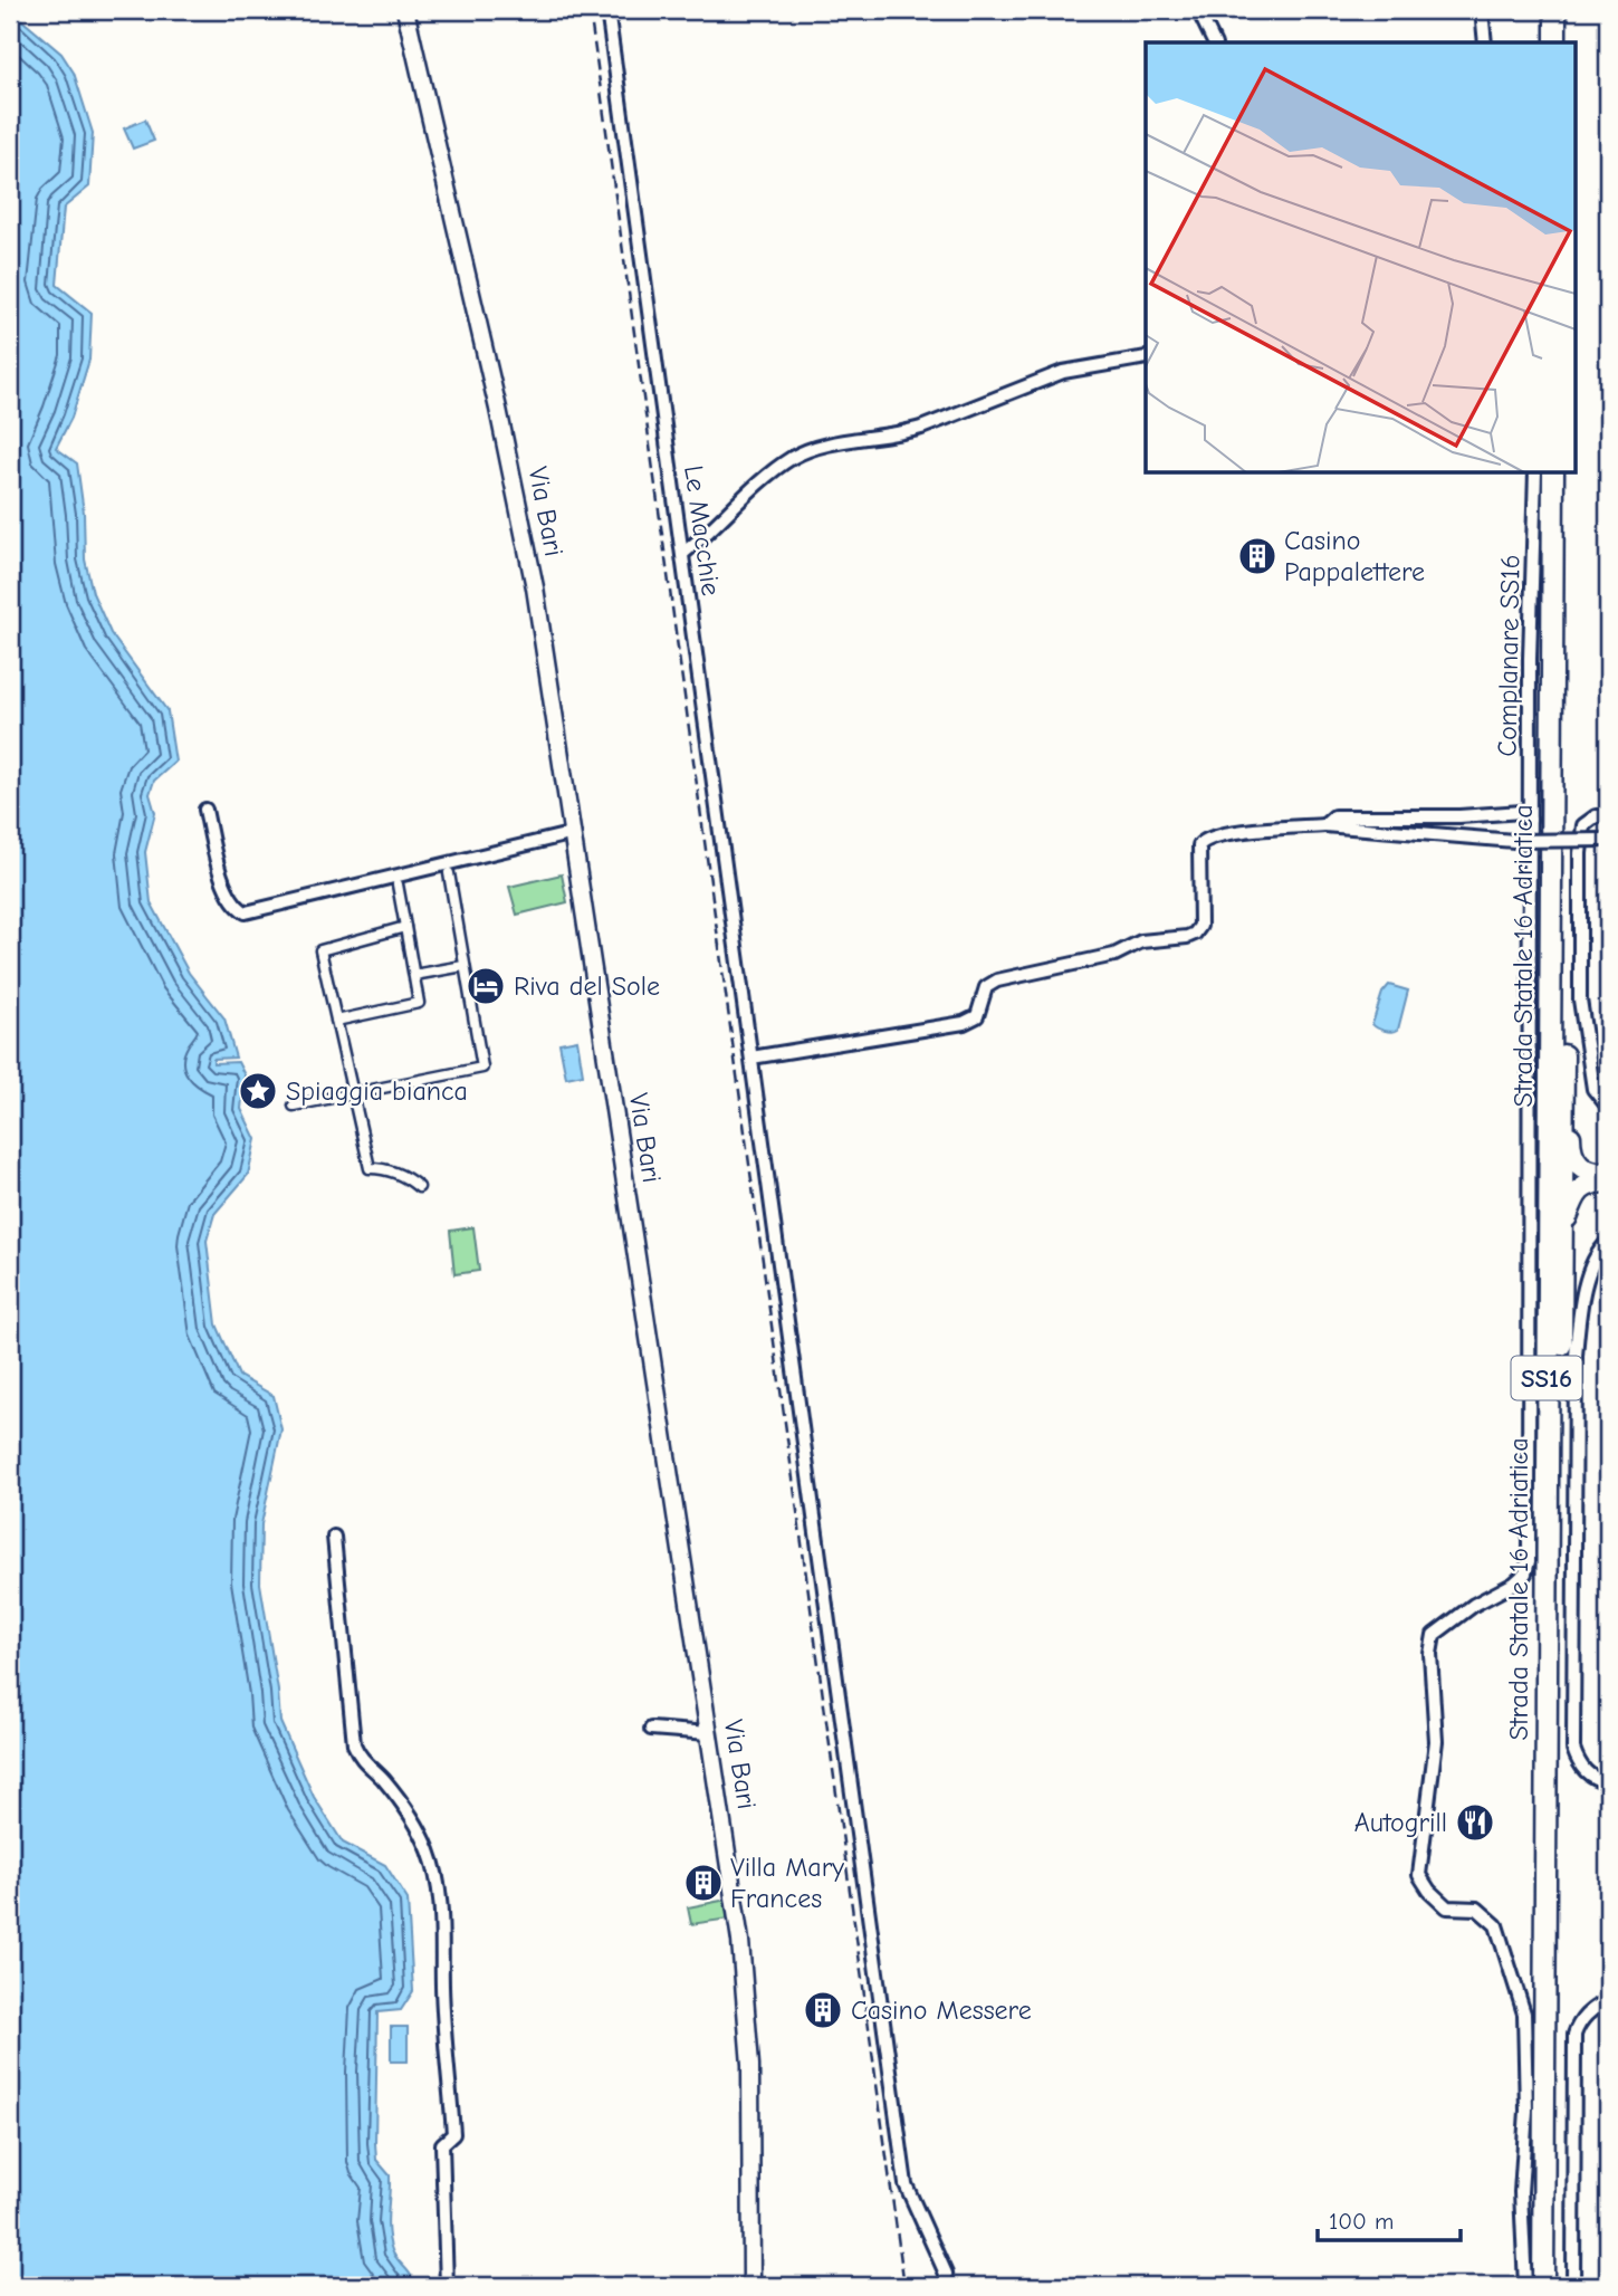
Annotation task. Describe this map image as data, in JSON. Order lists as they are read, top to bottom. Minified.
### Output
{"streets":{"highway":["Strada Statale 16 Adriatica","SS16"],"main road":["Via Bari"],"street":["Le Macchie","Complanare SS16"]},"places":{"building":["Casino Pappalettere","Villa Mary Frances","Casino Messere"],"hotel":["Riva del Sole"],"place":["Spiaggia bianca"],"restaurant":["Autogrill"]},"scale_bar":"100 m"}
